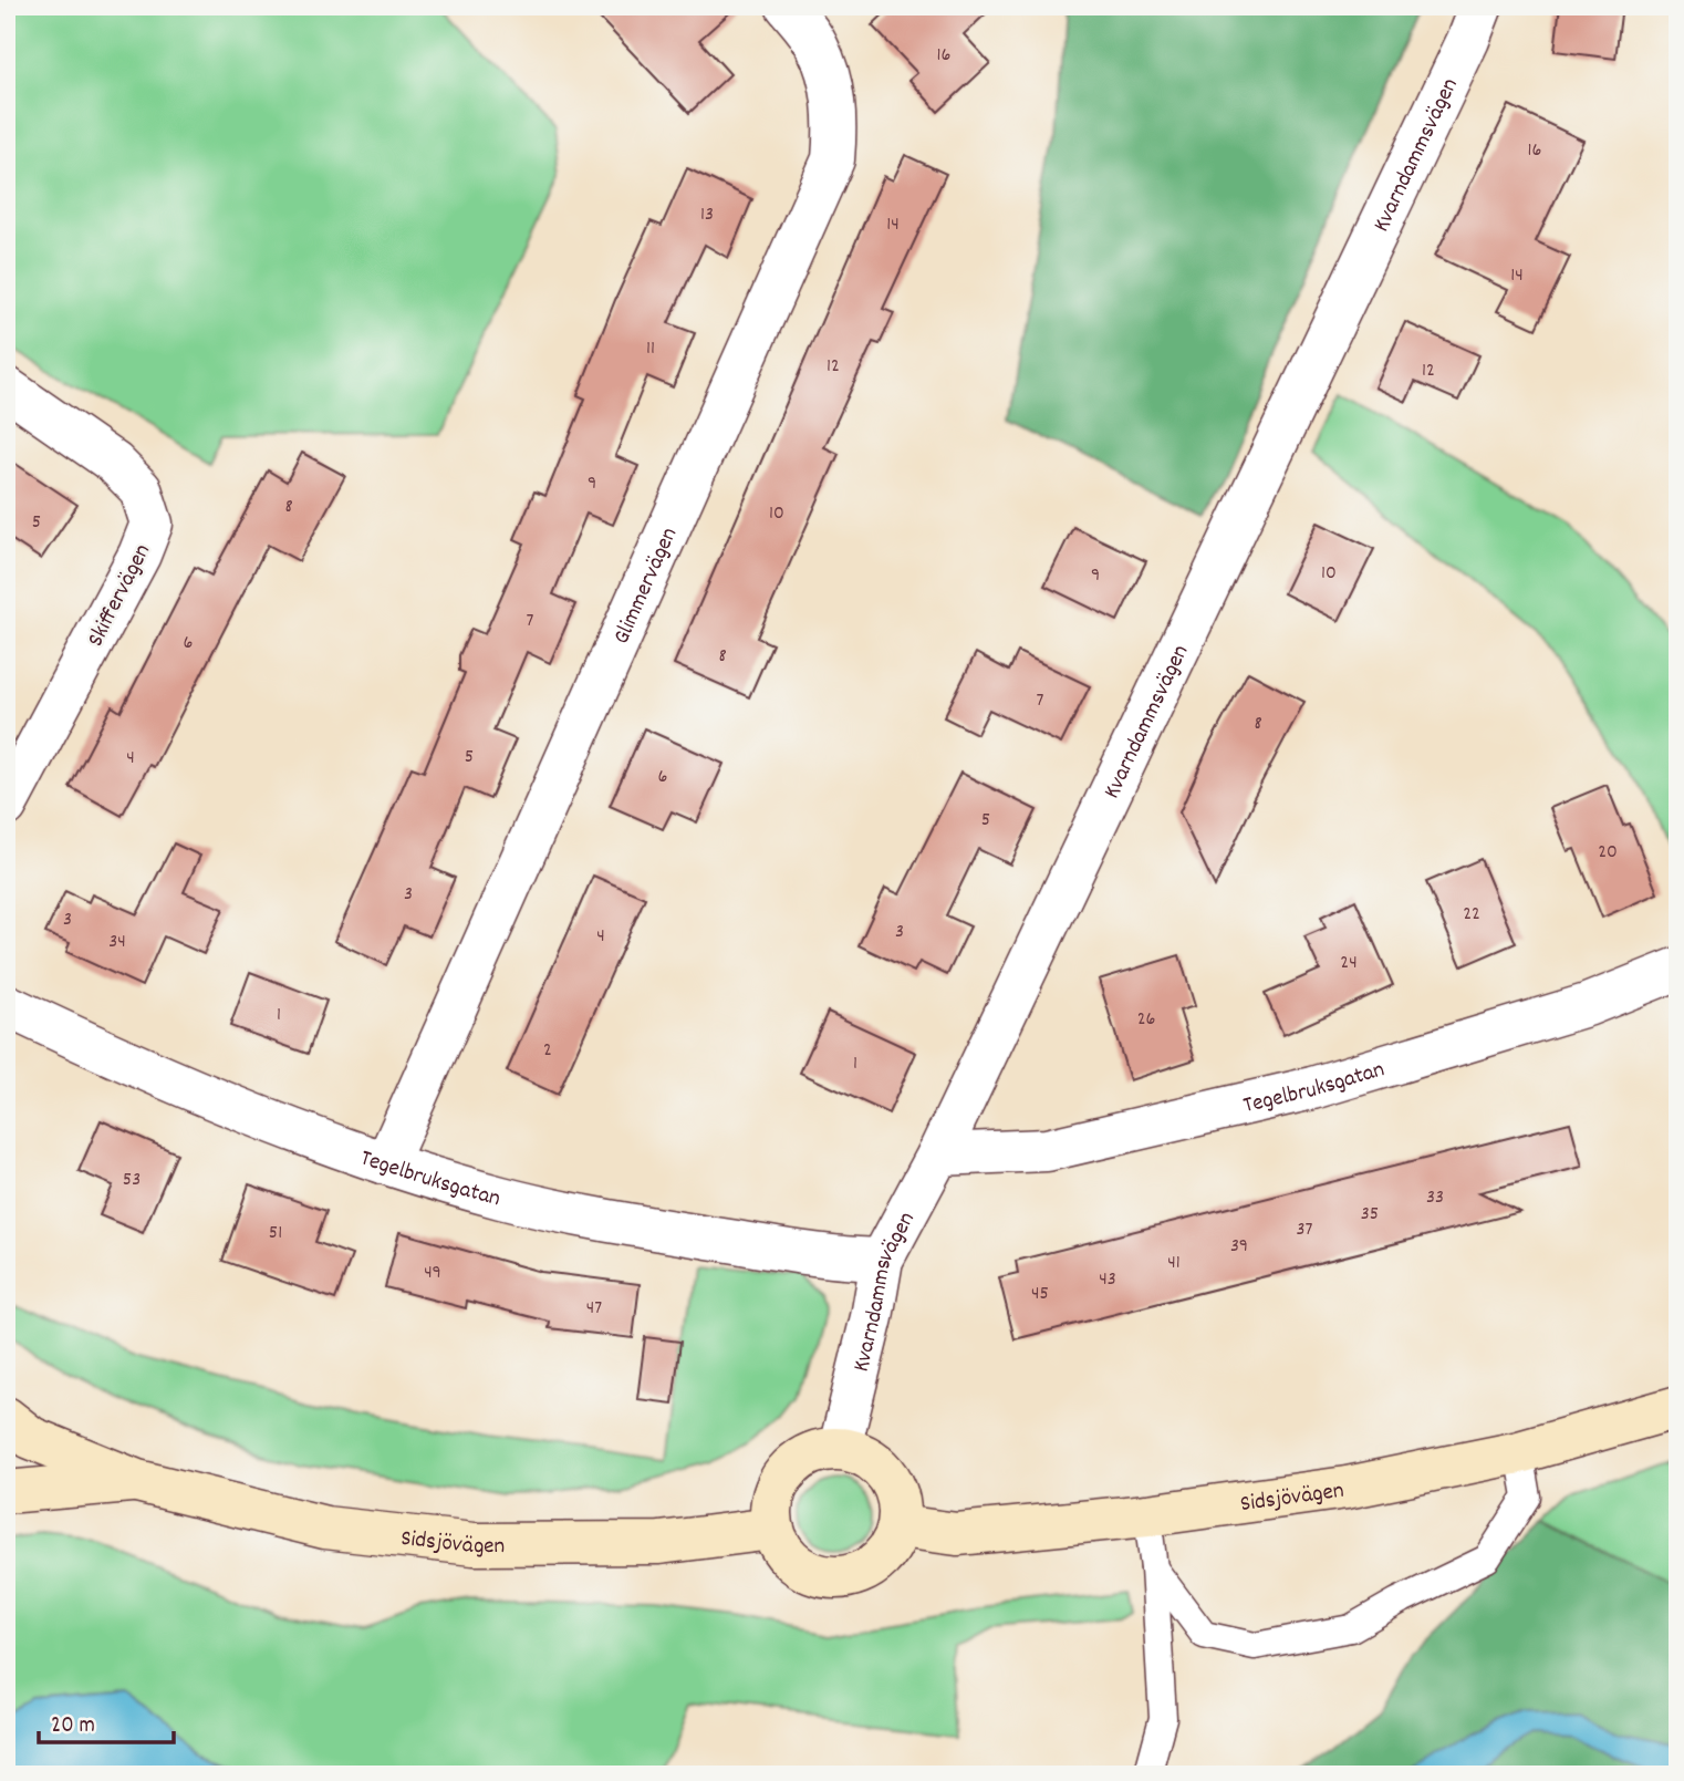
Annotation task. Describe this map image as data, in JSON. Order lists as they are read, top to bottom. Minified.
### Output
{"streets":{"main road":["Sidsjövägen"],"street":["Kvarndammsvägen","Glimmervägen","Skiffervägen","Tegelbruksgatan"]},"crossings":[["Kvarndammsvägen","Tegelbruksgatan"],["Kvarndammsvägen","Sidsjövägen"],["Glimmervägen","Tegelbruksgatan"]],"house_numbers":["16","16","13","14","14","11","12","12","9","8","10","5","10","9","7","6","8","7","8","5","4","6","5","20","3","22","3","3","4","34","24","1","26","2","1","53","33","35","37","51","39","41","49","43","45","47"],"scale_bar":"20 m"}
